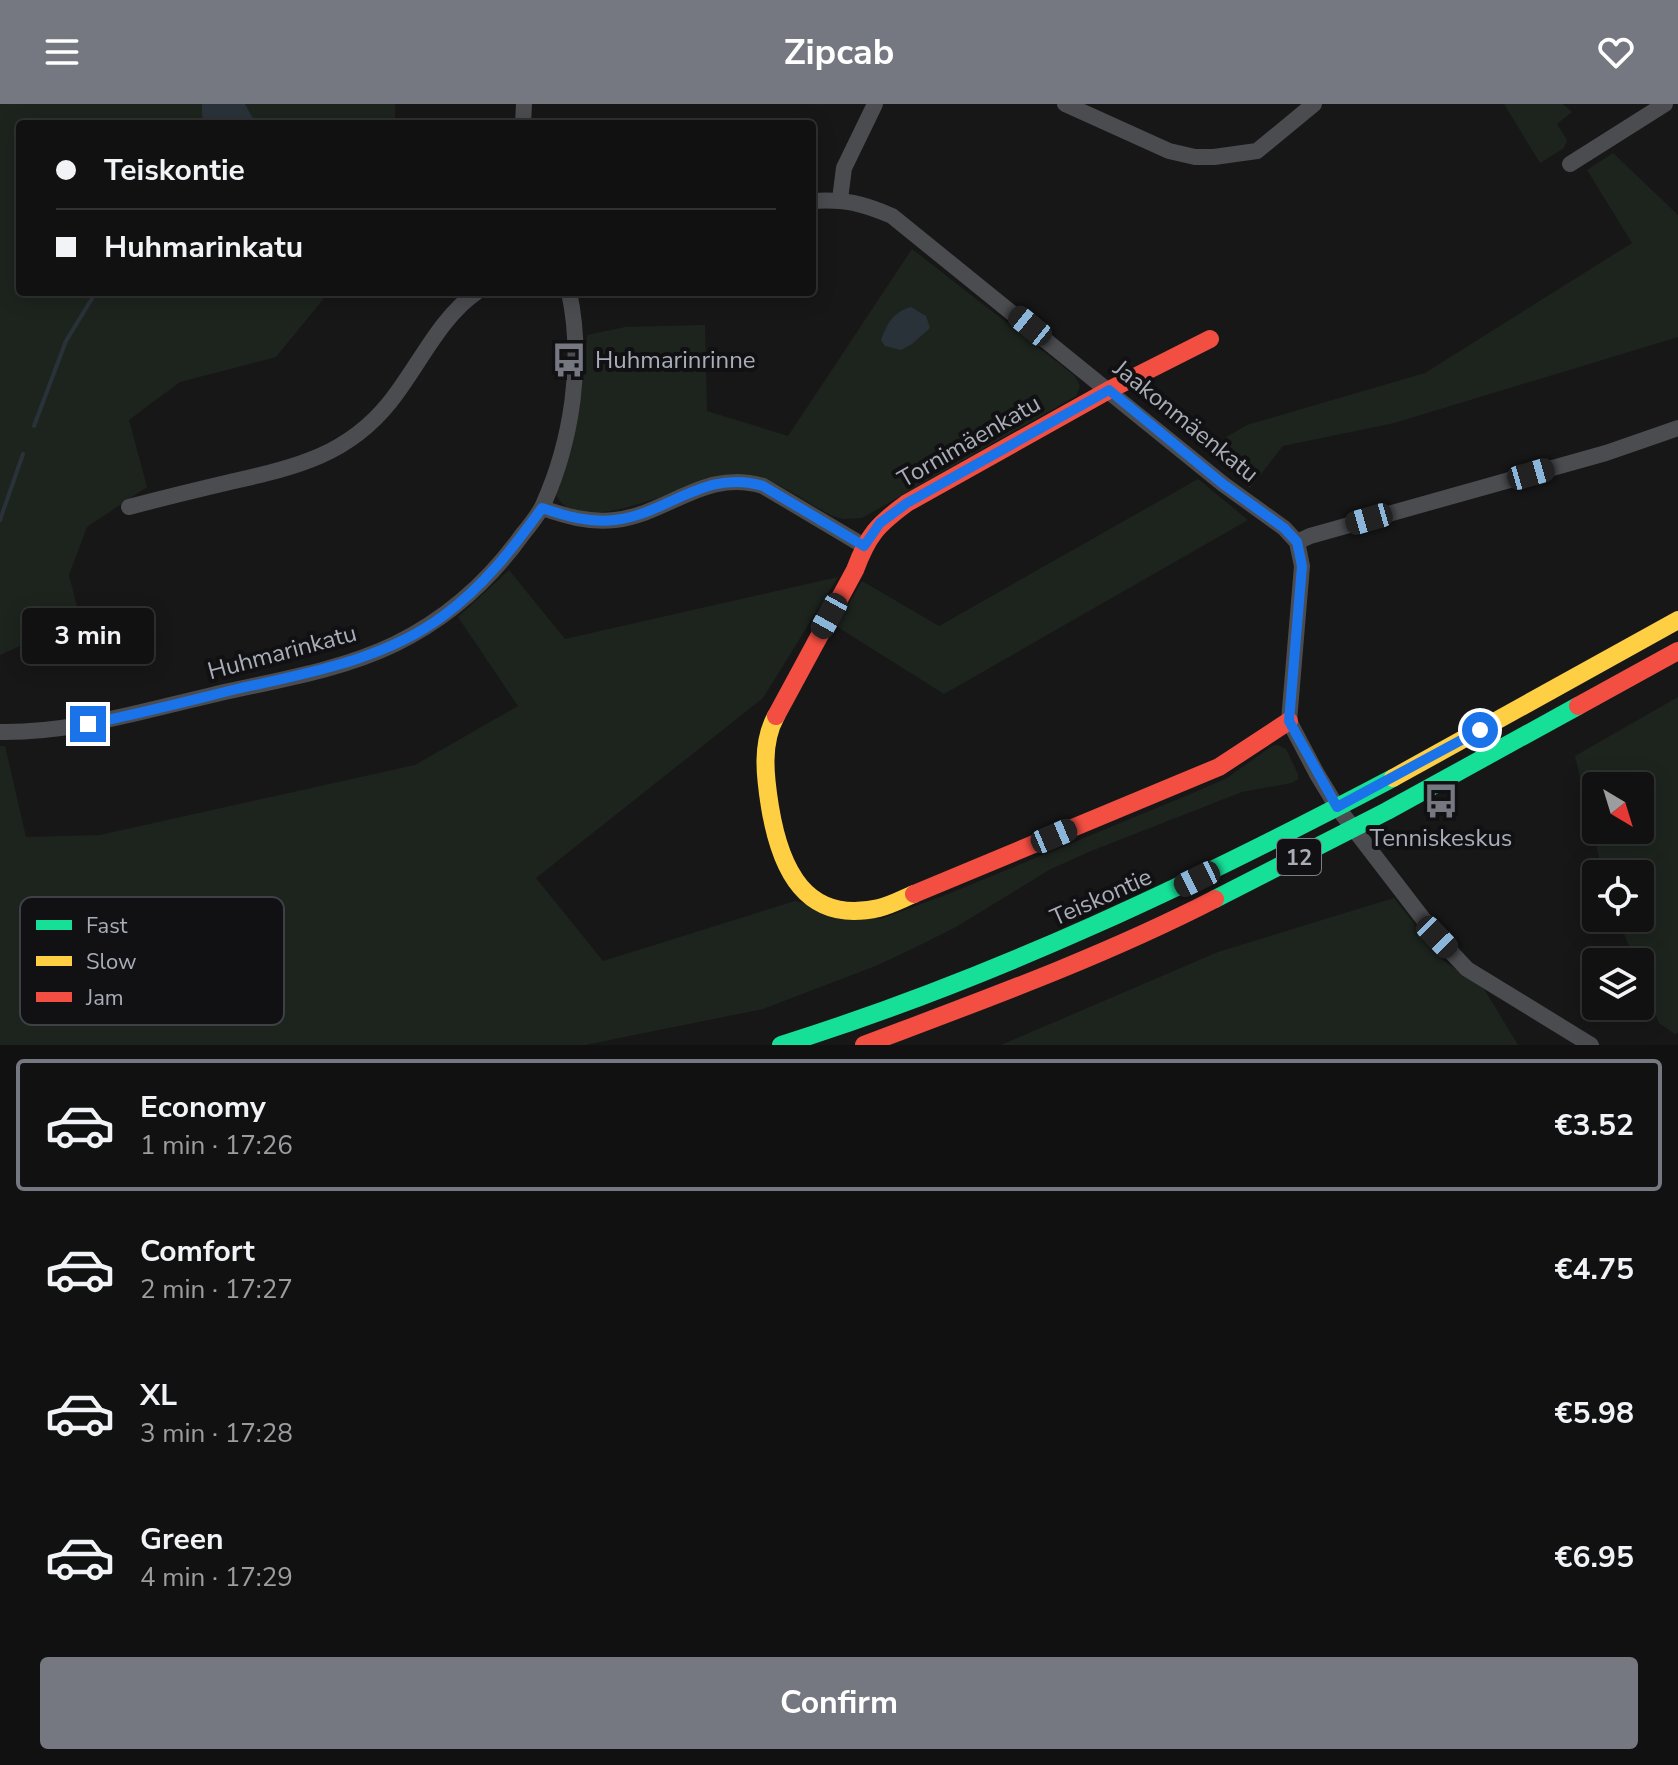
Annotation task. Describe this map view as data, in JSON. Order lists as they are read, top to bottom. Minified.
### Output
{"streets":{"main road":["Tornimäenkatu","12","Teiskontie"],"street":["Jaakonmäenkatu","Huhmarinkatu"]},"crossings":[["Jaakonmäenkatu","Tornimäenkatu"]],"places":{"bus stop":["Huhmarinrinne","Tenniskeskus"]},"legend":["Fast","Slow","Jam"],"north":"bottom right","page":{"header":"Zipcab","banner":["Teiskontie","Huhmarinkatu"],"bubble":"3 min","list":[{"name":"Economy","note":"1 min · 17:26","value":"€3.52"},{"name":"Comfort","note":"2 min · 17:27","value":"€4.75"},{"name":"XL","note":"3 min · 17:28","value":"€5.98"},{"name":"Green","note":"4 min · 17:29","value":"€6.95"}],"buttons":"Confirm"}}
